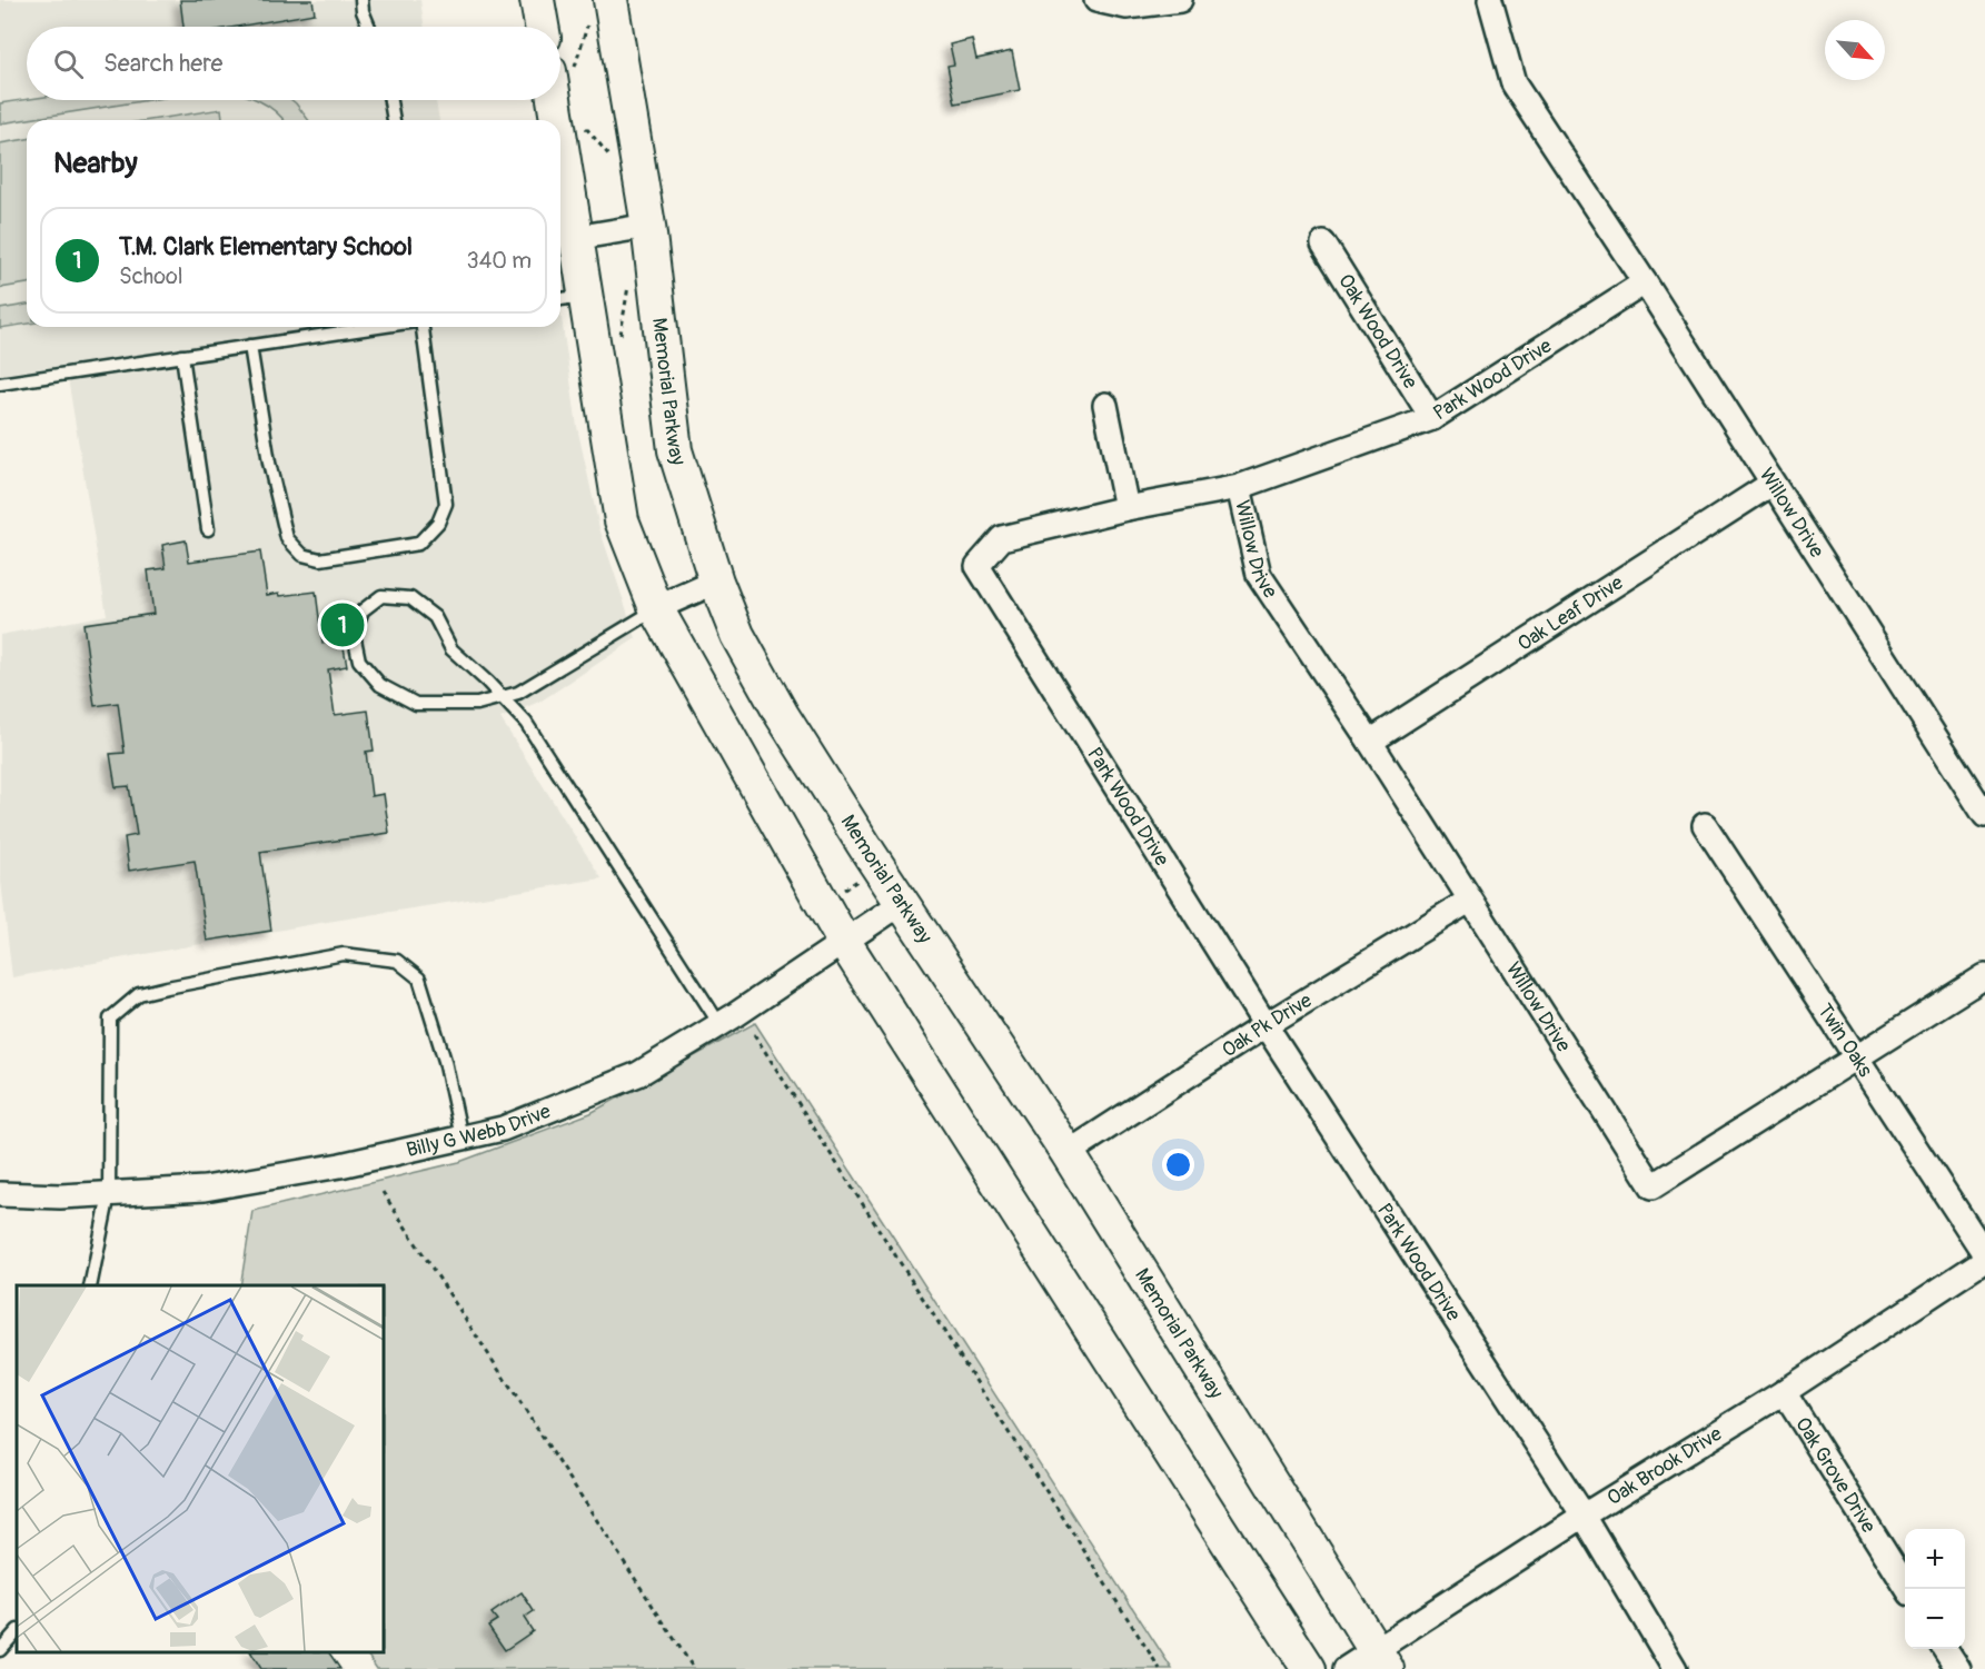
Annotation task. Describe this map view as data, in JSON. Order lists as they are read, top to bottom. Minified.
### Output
{"streets":{"street":["Oak Wood Drive","Park Wood Drive","Memorial Parkway","Willow Drive","Oak Leaf Drive","Oak Pk Drive","Twin Oaks","Billy G Webb Drive","Oak Brook Drive","Oak Grove Drive"]},"crossings":[["Oak Wood Drive","Park Wood Drive"],["Park Wood Drive","Willow Drive"],["Park Wood Drive","Oak Pk Drive"],["Park Wood Drive","Oak Brook Drive"],["Memorial Parkway","Oak Pk Drive"],["Memorial Parkway","Billy G Webb Drive"],["Memorial Parkway","Oak Brook Drive"],["Willow Drive","Oak Leaf Drive"],["Willow Drive","Oak Pk Drive"],["Willow Drive","Twin Oaks"],["Oak Brook Drive","Oak Grove Drive"]],"north":"bottom right","page":{"search":"Search here","heading":"Nearby","list":[{"mark":"1","name":"T.M. Clark Elementary School","note":"School","value":"340 m"}],"pins":"1","map_buttons":["+","−"]}}
